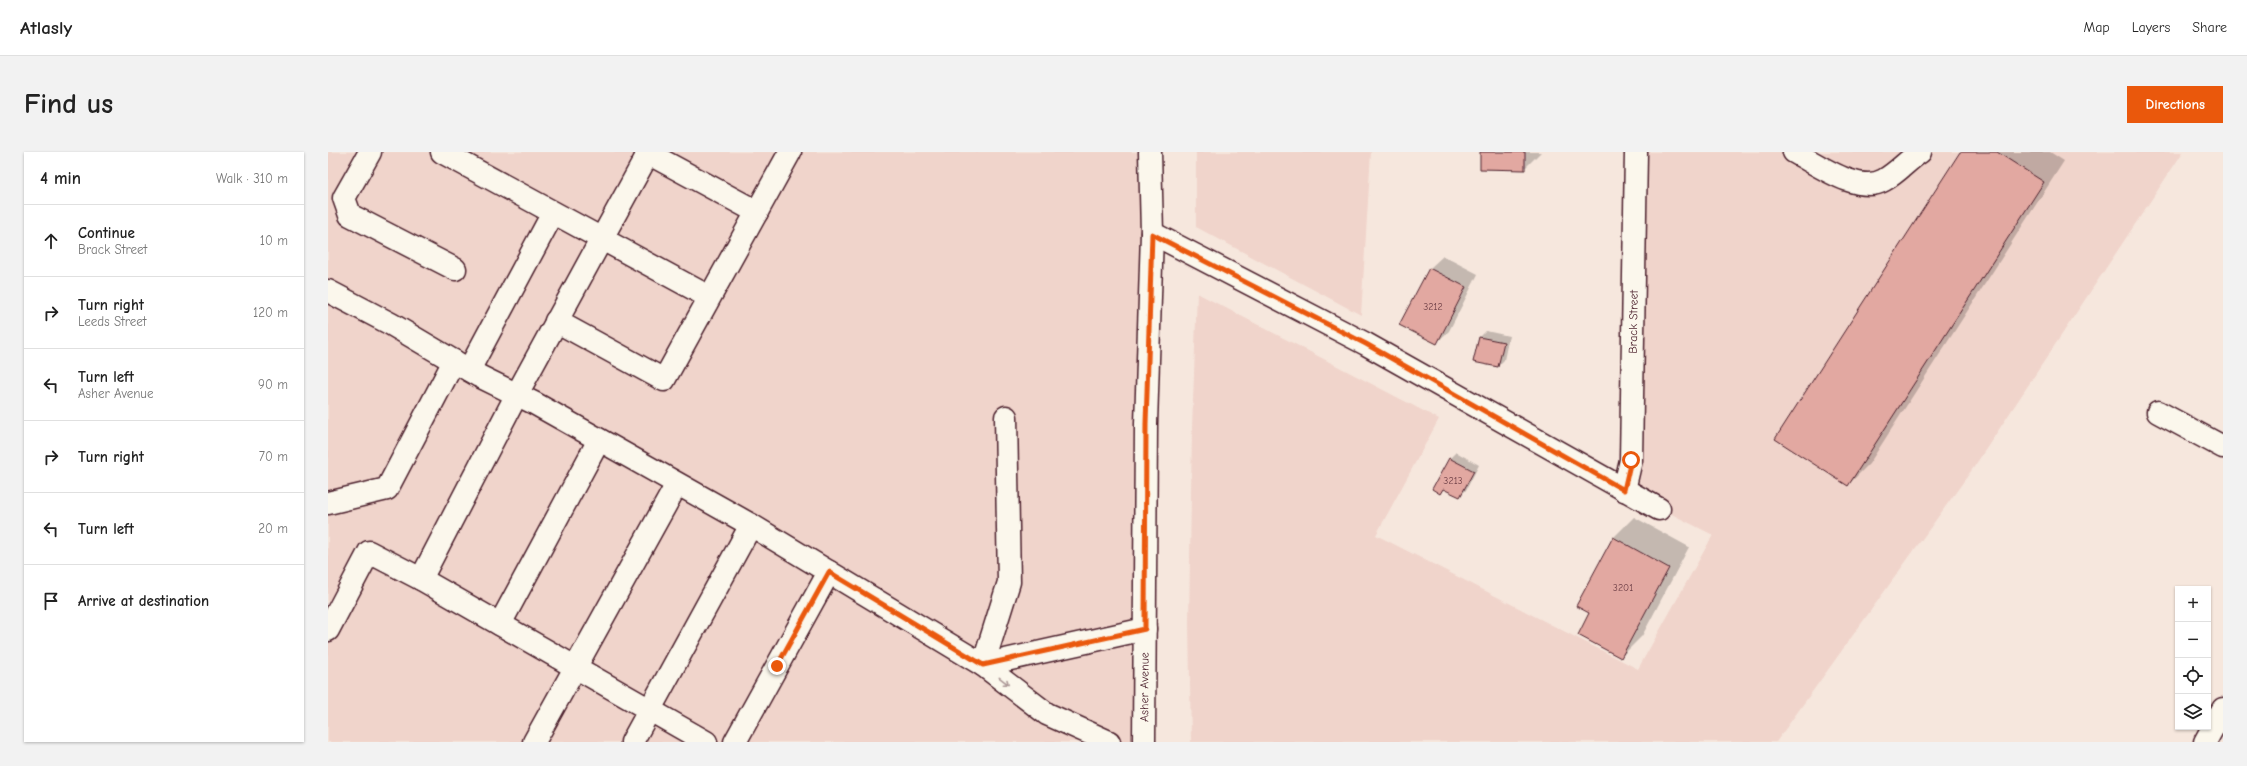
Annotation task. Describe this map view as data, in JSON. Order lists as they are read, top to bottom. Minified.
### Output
{"streets":{"street":["Brack Street","Asher Avenue"]},"house_numbers":["3212","3213","3201"],"page":{"header":"Atlasly","nav":["Map","Layers","Share"],"buttons":"Directions","title":"Find us","heading":["4 min","Walk · 310 m"],"list":[["Continue","Brack Street","10 m"],["Turn right","Leeds Street","120 m"],["Turn left","Asher Avenue","90 m"],["Turn right","70 m"],["Turn left","20 m"],"Arrive at destination"],"map_buttons":["+","−"]}}
